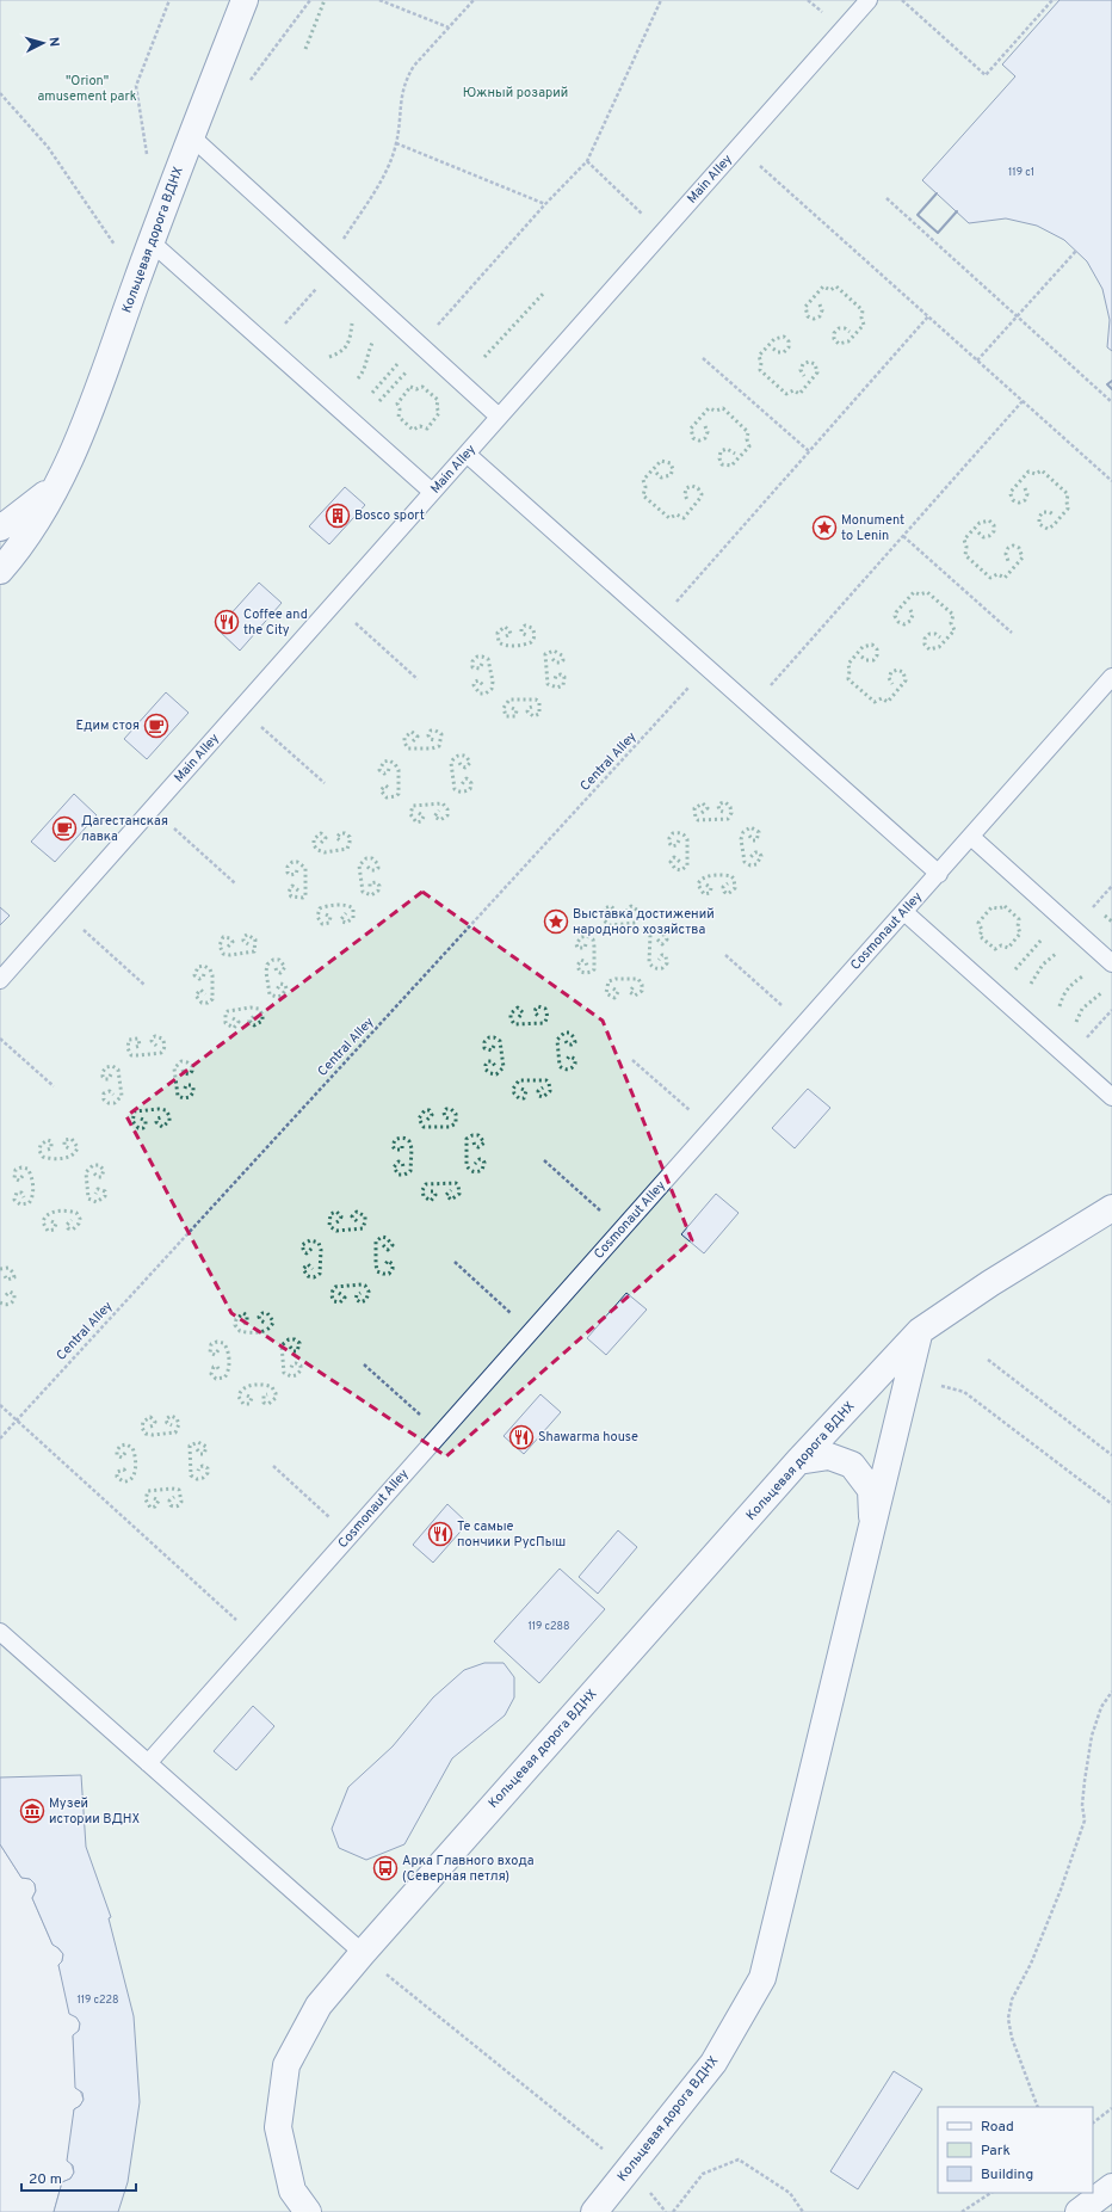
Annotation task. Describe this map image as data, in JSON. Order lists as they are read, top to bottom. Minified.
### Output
{"streets":{"street":["Кольцевая дорога ВДНХ"],"lane":["Main Alley","Cosmonaut Alley"],"path":["Central Alley"]},"parks":["\"Orion\" amusement park","Южный розарий"],"places":{"building":["Bosco sport"],"place":["Monument to Lenin","Выставка достижений народного хозяйства"],"restaurant":["Coffee and the City","Shawarma house","Те самые пончики РусПыш"],"cafe":["Едим стоя","Дагестанская лавка"],"museum":["Музей истории ВДНХ"],"bus stop":["Арка Главного входа (Северная петля)"]},"house_numbers":["119 с1","119 с288","119 с228"],"legend":["Road","Park","Building"],"scale_bar":"20 m","north":"right"}
